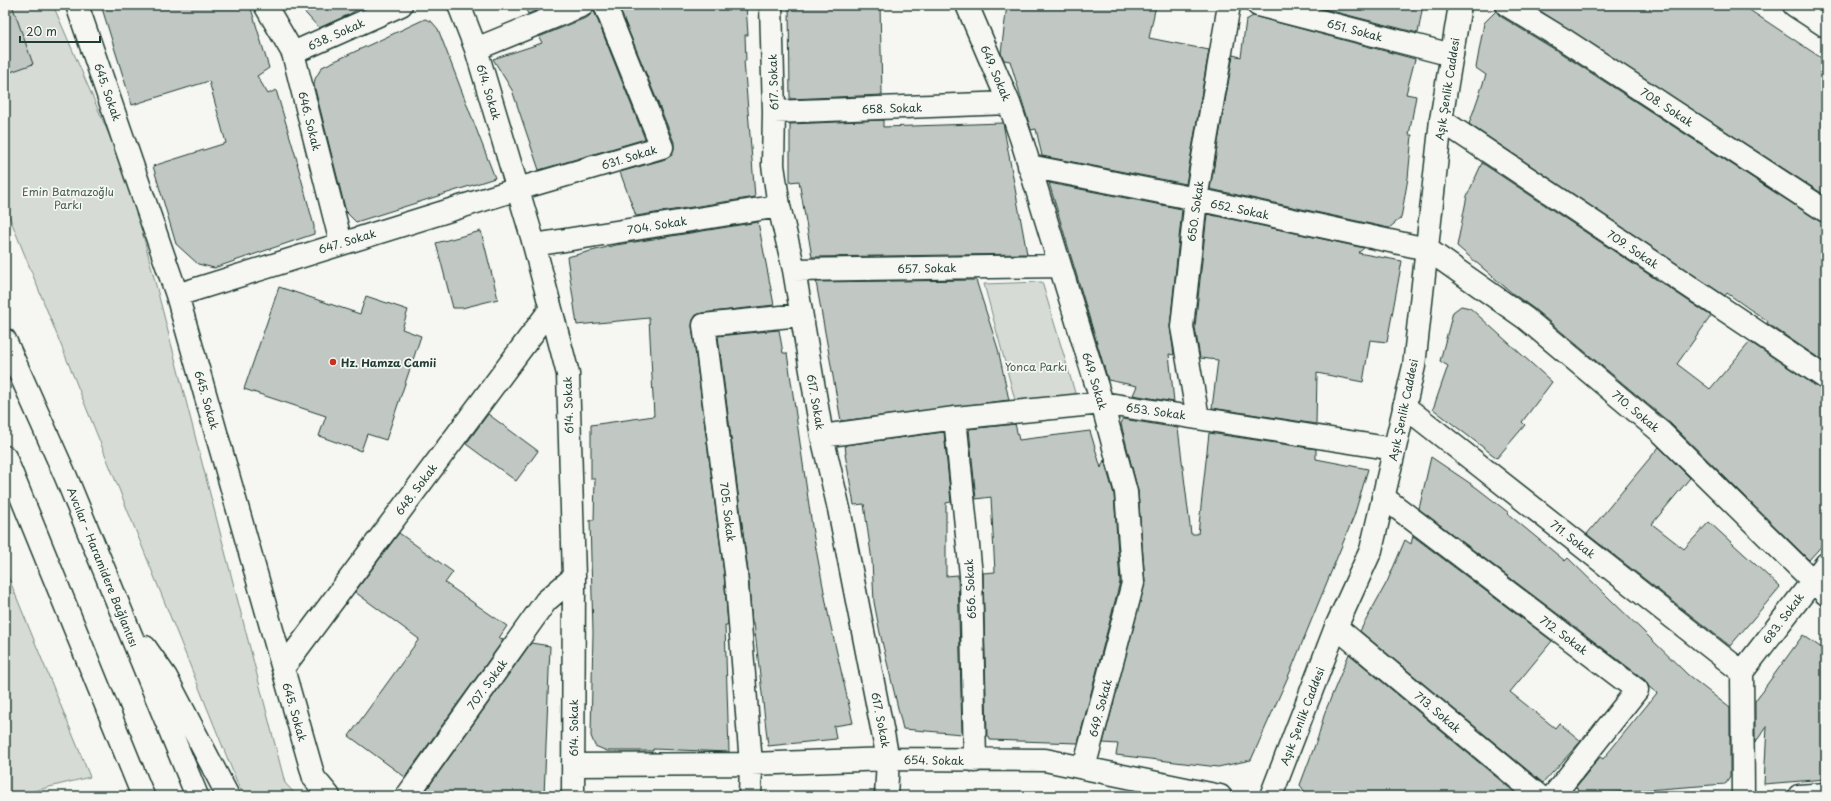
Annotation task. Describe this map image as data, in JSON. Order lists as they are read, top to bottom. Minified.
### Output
{"streets":{"main road":["651. Sokak","638. Sokak","649. Sokak","617. Sokak","Aşık Şenlik Caddesi","645. Sokak","614. Sokak","708. Sokak","658. Sokak","646. Sokak","631. Sokak","652. Sokak","650. Sokak","704. Sokak","647. Sokak","709. Sokak","657. Sokak","653. Sokak","710. Sokak","648. Sokak","705. Sokak","711. Sokak","Avcılar - Haramidere Bağlantısı","656. Sokak","683. Sokak","712. Sokak","707. Sokak","713. Sokak","654. Sokak"]},"crossings":[["651. Sokak","Aşık Şenlik Caddesi"],["638. Sokak","646. Sokak"],["649. Sokak","658. Sokak"],["649. Sokak","652. Sokak"],["649. Sokak","657. Sokak"],["649. Sokak","653. Sokak"],["649. Sokak","654. Sokak"],["617. Sokak","658. Sokak"],["617. Sokak","704. Sokak"],["617. Sokak","657. Sokak"],["617. Sokak","653. Sokak"],["617. Sokak","705. Sokak"],["617. Sokak","654. Sokak"],["Aşık Şenlik Caddesi","652. Sokak"],["Aşık Şenlik Caddesi","709. Sokak"],["Aşık Şenlik Caddesi","653. Sokak"],["Aşık Şenlik Caddesi","710. Sokak"],["Aşık Şenlik Caddesi","711. Sokak"],["Aşık Şenlik Caddesi","712. Sokak"],["Aşık Şenlik Caddesi","713. Sokak"],["645. Sokak","647. Sokak"],["645. Sokak","648. Sokak"],["614. Sokak","631. Sokak"],["614. Sokak","704. Sokak"],["614. Sokak","647. Sokak"],["614. Sokak","648. Sokak"],["614. Sokak","707. Sokak"],["614. Sokak","654. Sokak"],["646. Sokak","647. Sokak"],["631. Sokak","647. Sokak"],["652. Sokak","650. Sokak"],["652. Sokak","710. Sokak"],["650. Sokak","653. Sokak"],["653. Sokak","656. Sokak"],["710. Sokak","683. Sokak"],["705. Sokak","654. Sokak"],["711. Sokak","683. Sokak"],["656. Sokak","654. Sokak"]],"parks":["Emin Batmazoğlu Parkı","Yonca Parkı"],"places":["Hz. Hamza Camii"],"scale_bar":"20 m"}
